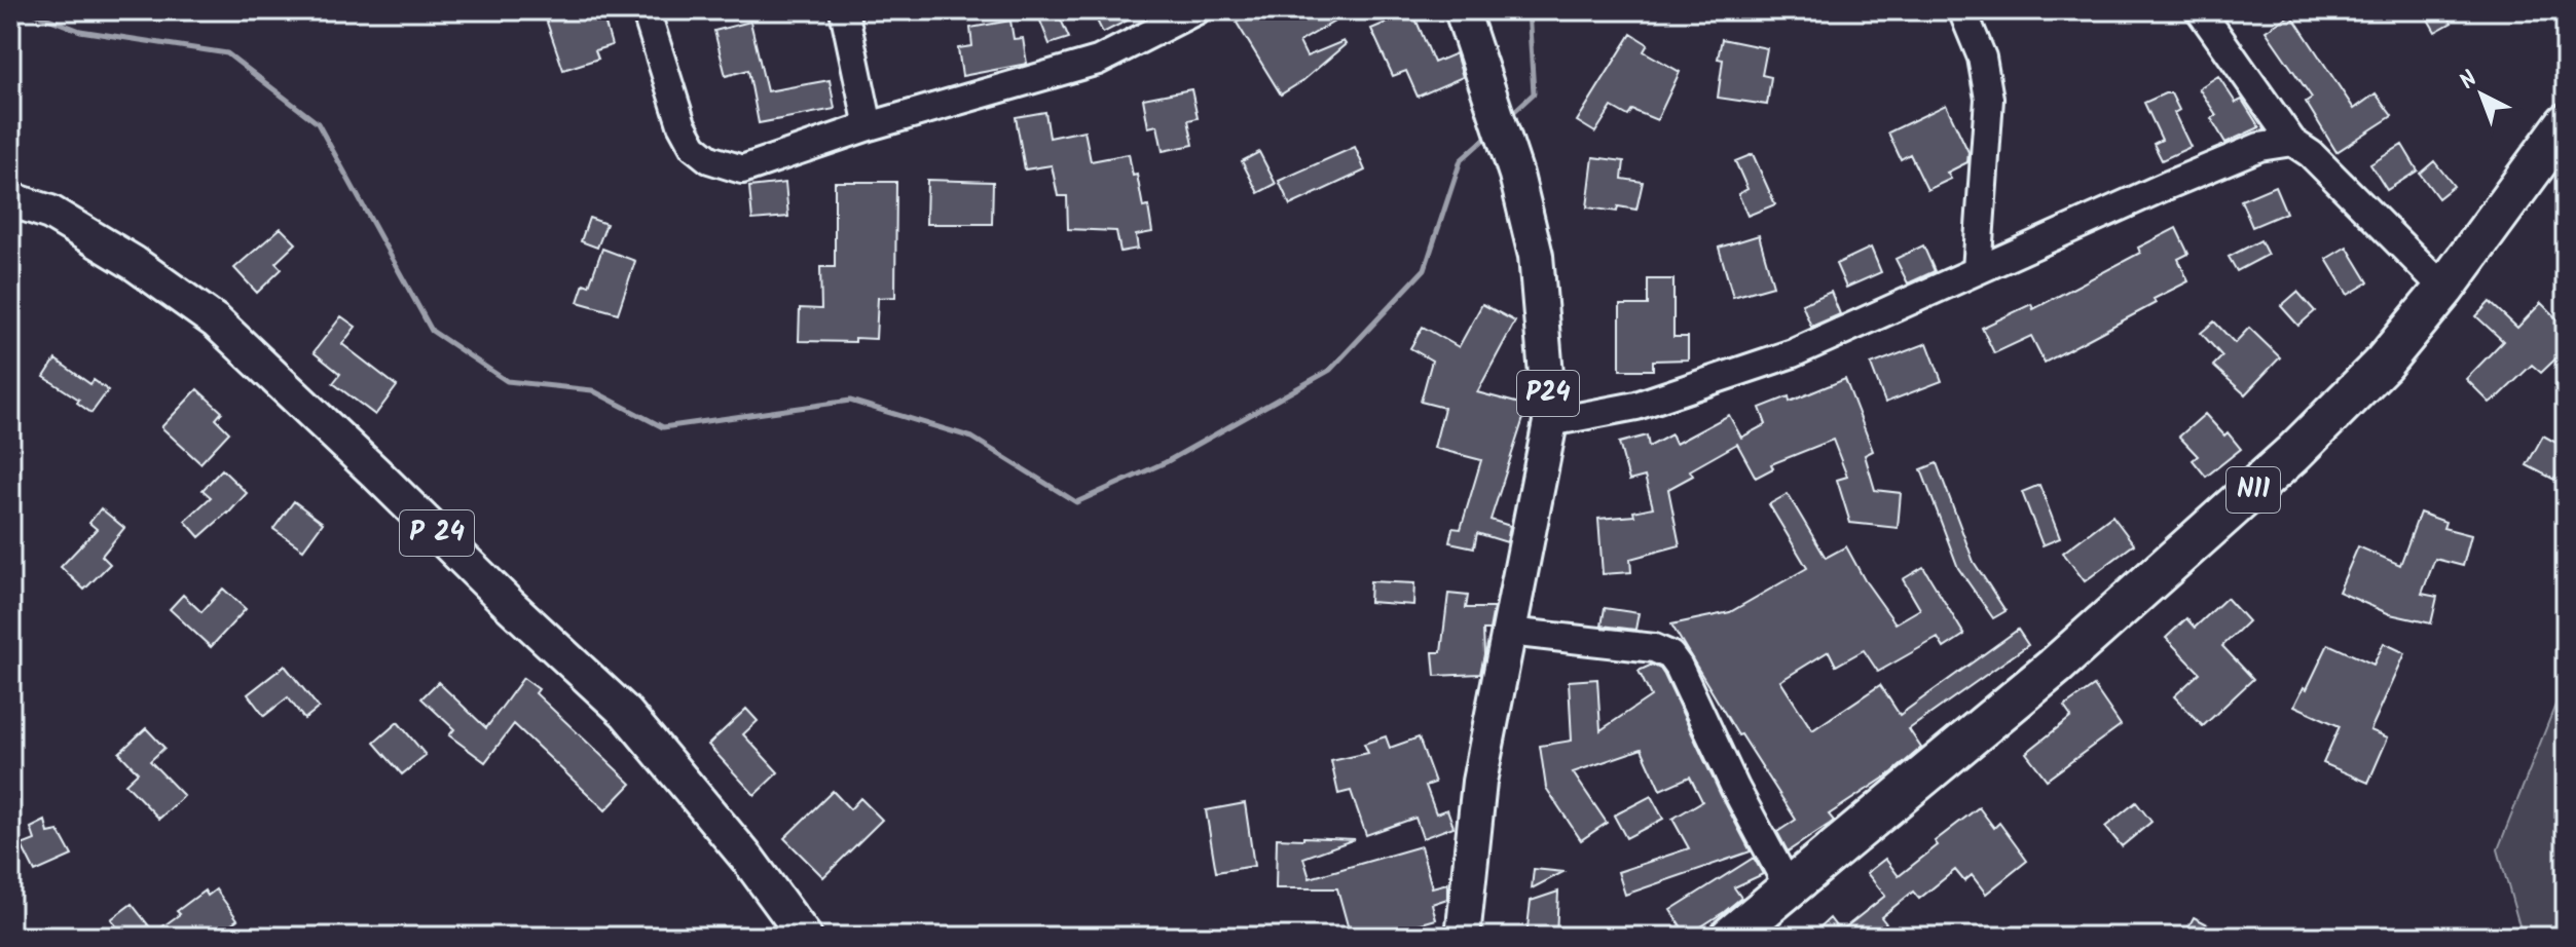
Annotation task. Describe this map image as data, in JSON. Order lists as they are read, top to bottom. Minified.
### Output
{"streets":{"highway":["N11"],"main road":["P24","P 24"]},"north":"top left"}
